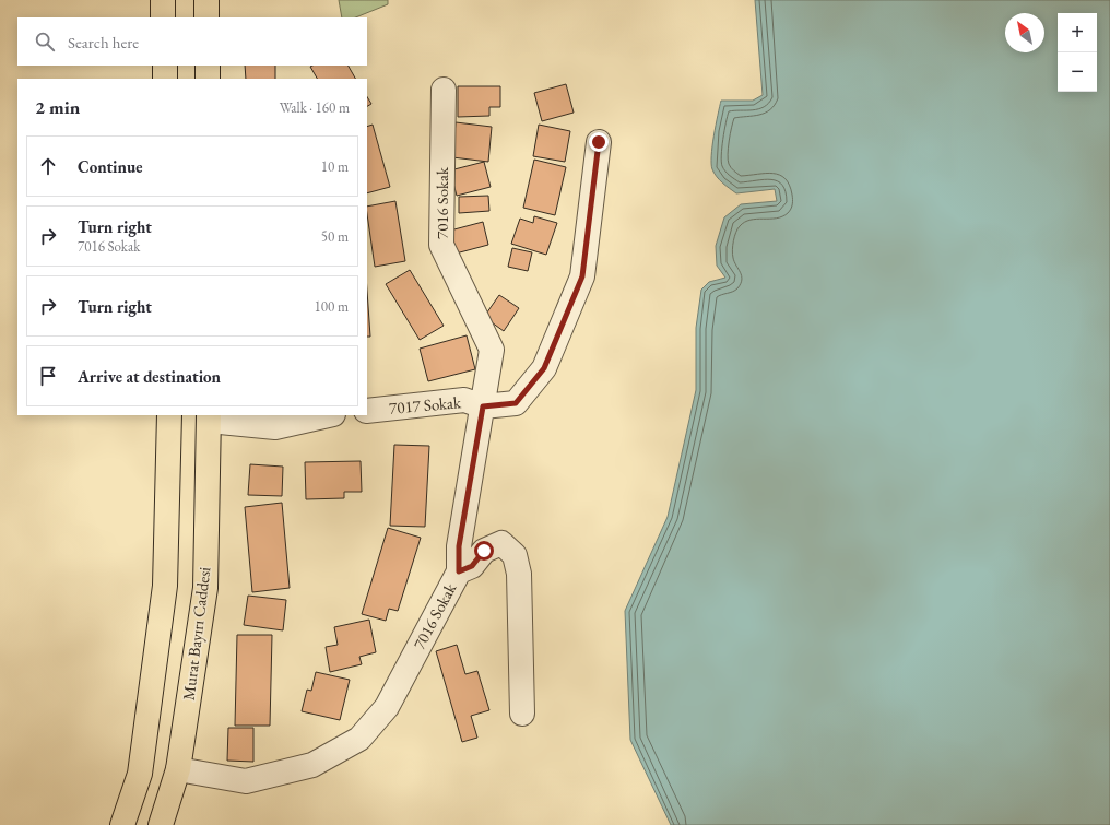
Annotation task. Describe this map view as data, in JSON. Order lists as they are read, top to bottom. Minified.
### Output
{"streets":{"main road":["Murat Bayırı Caddesi"],"street":["7016 Sokak","7017 Sokak"]},"crossings":[["7016 Sokak","7017 Sokak"],["7016 Sokak","Murat Bayırı Caddesi"]],"north":"top left","page":{"map_buttons":["+","−"],"search":"Search here","heading":["2 min","Walk · 160 m"],"list":[["Continue","10 m"],["Turn right","7016 Sokak","50 m"],["Turn right","100 m"],"Arrive at destination"]}}
